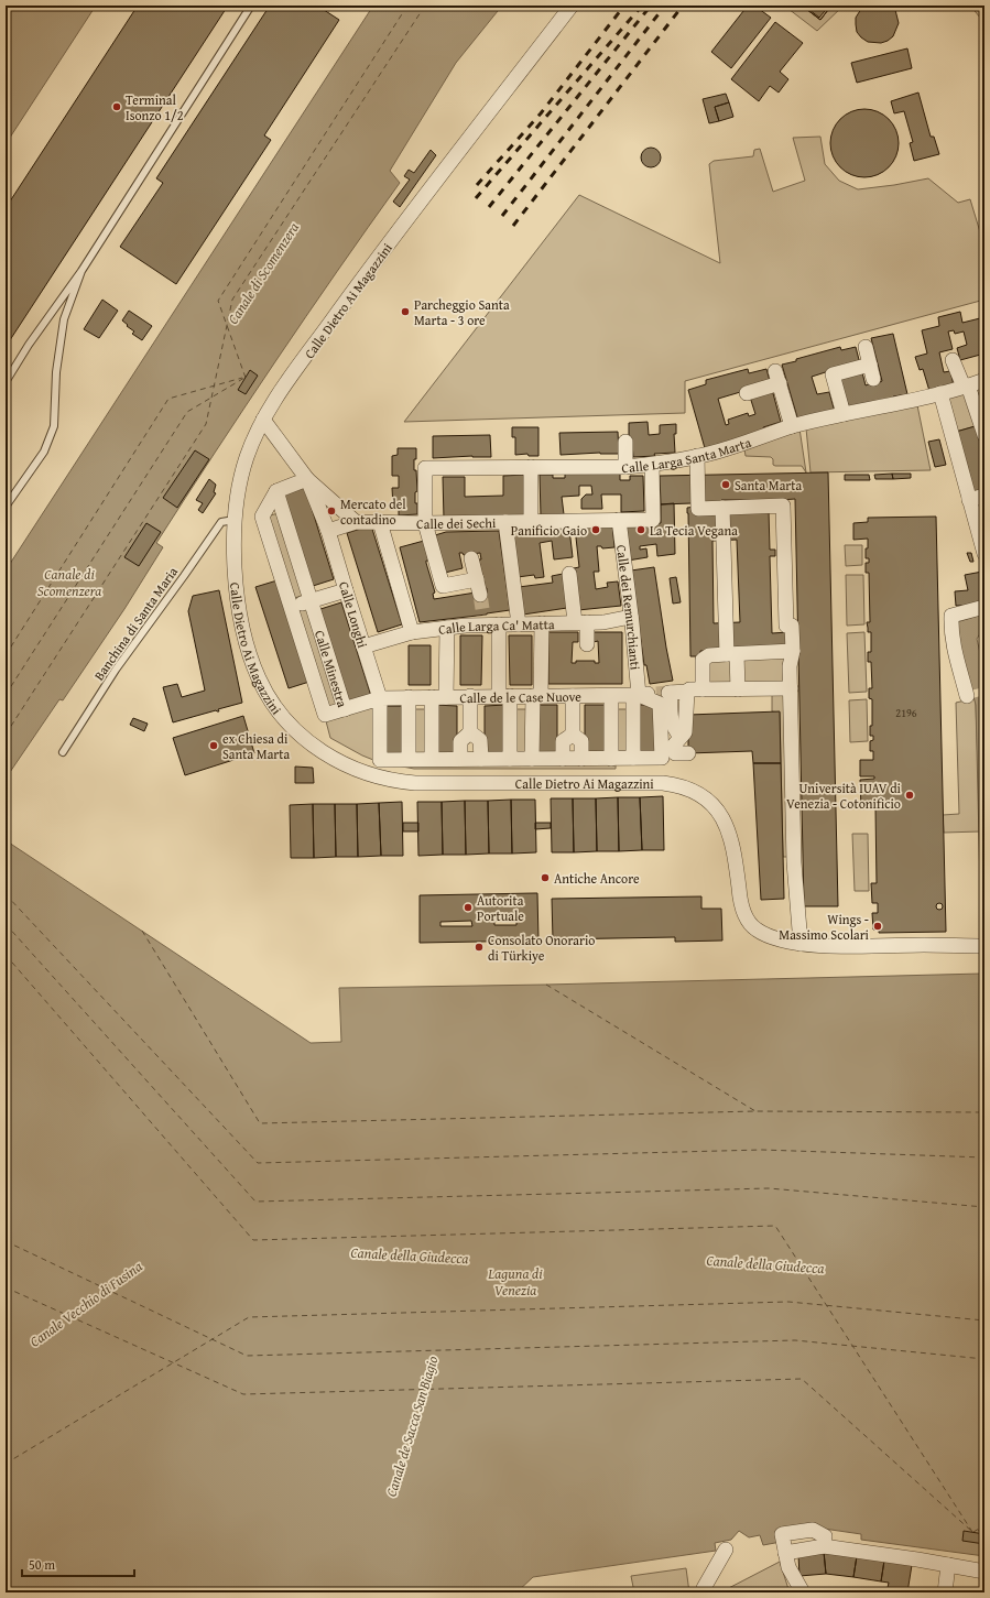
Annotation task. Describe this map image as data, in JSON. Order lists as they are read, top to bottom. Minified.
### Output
{"streets":{"street":["Calle Dietro Ai Magazzini","Calle Larga Santa Marta","Calle dei Sechi","Calle dei Remurchianti","Calle Longhi","Calle Larga Ca' Matta","Calle Minestra","Calle de le Case Nuove"],"lane":["Banchina di Santa Maria"]},"crossings":[["Calle Dietro Ai Magazzini","Banchina di Santa Maria"],["Calle Larga Santa Marta","Calle dei Sechi"],["Calle dei Sechi","Calle dei Remurchianti"],["Calle dei Sechi","Calle Longhi"],["Calle dei Remurchianti","Calle Larga Ca' Matta"],["Calle dei Remurchianti","Calle de le Case Nuove"],["Calle Longhi","Calle Larga Ca' Matta"],["Calle Longhi","Calle de le Case Nuove"],["Calle Minestra","Calle de le Case Nuove"]],"water":["Canale di Scomenzera","Canale della Giudecca","Laguna di Venezia","Canale Vecchio di Fusina","Canale de Sacca San Biagio"],"places":["Terminal Isonzo 1/2","Parcheggio Santa Marta - 3 ore","Santa Marta","Mercato del contadino","Panificio Gaio","La Tecia Vegana","ex Chiesa di Santa Marta","Università IUAV di Venezia - Cotonificio","Antiche Ancore","Autorita Portuale","Wings - Massimo Scolari","Consolato Onorario di Türkiye"],"house_numbers":["2196"],"scale_bar":"50 m"}
